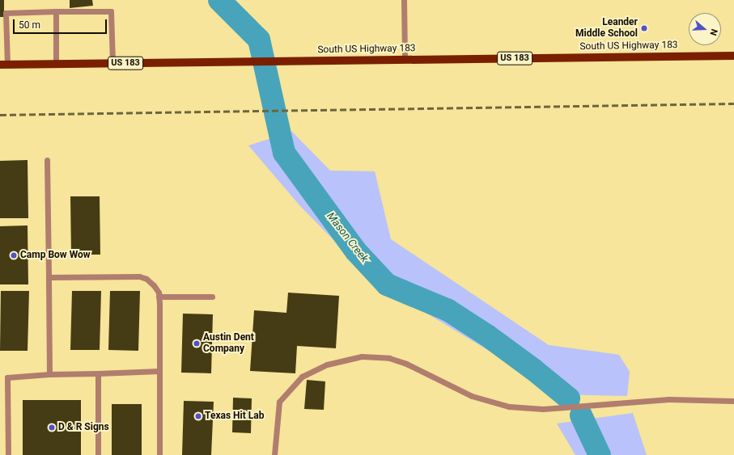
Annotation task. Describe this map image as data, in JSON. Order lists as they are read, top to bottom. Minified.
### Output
{"streets":{"main road":["South US Highway 183","US 183"]},"water":["Mason Creek"],"places":["Leander Middle School","Camp Bow Wow","Austin Dent Company","Texas Hit Lab","D & R Signs"],"scale_bar":"50 m","north":"right"}
